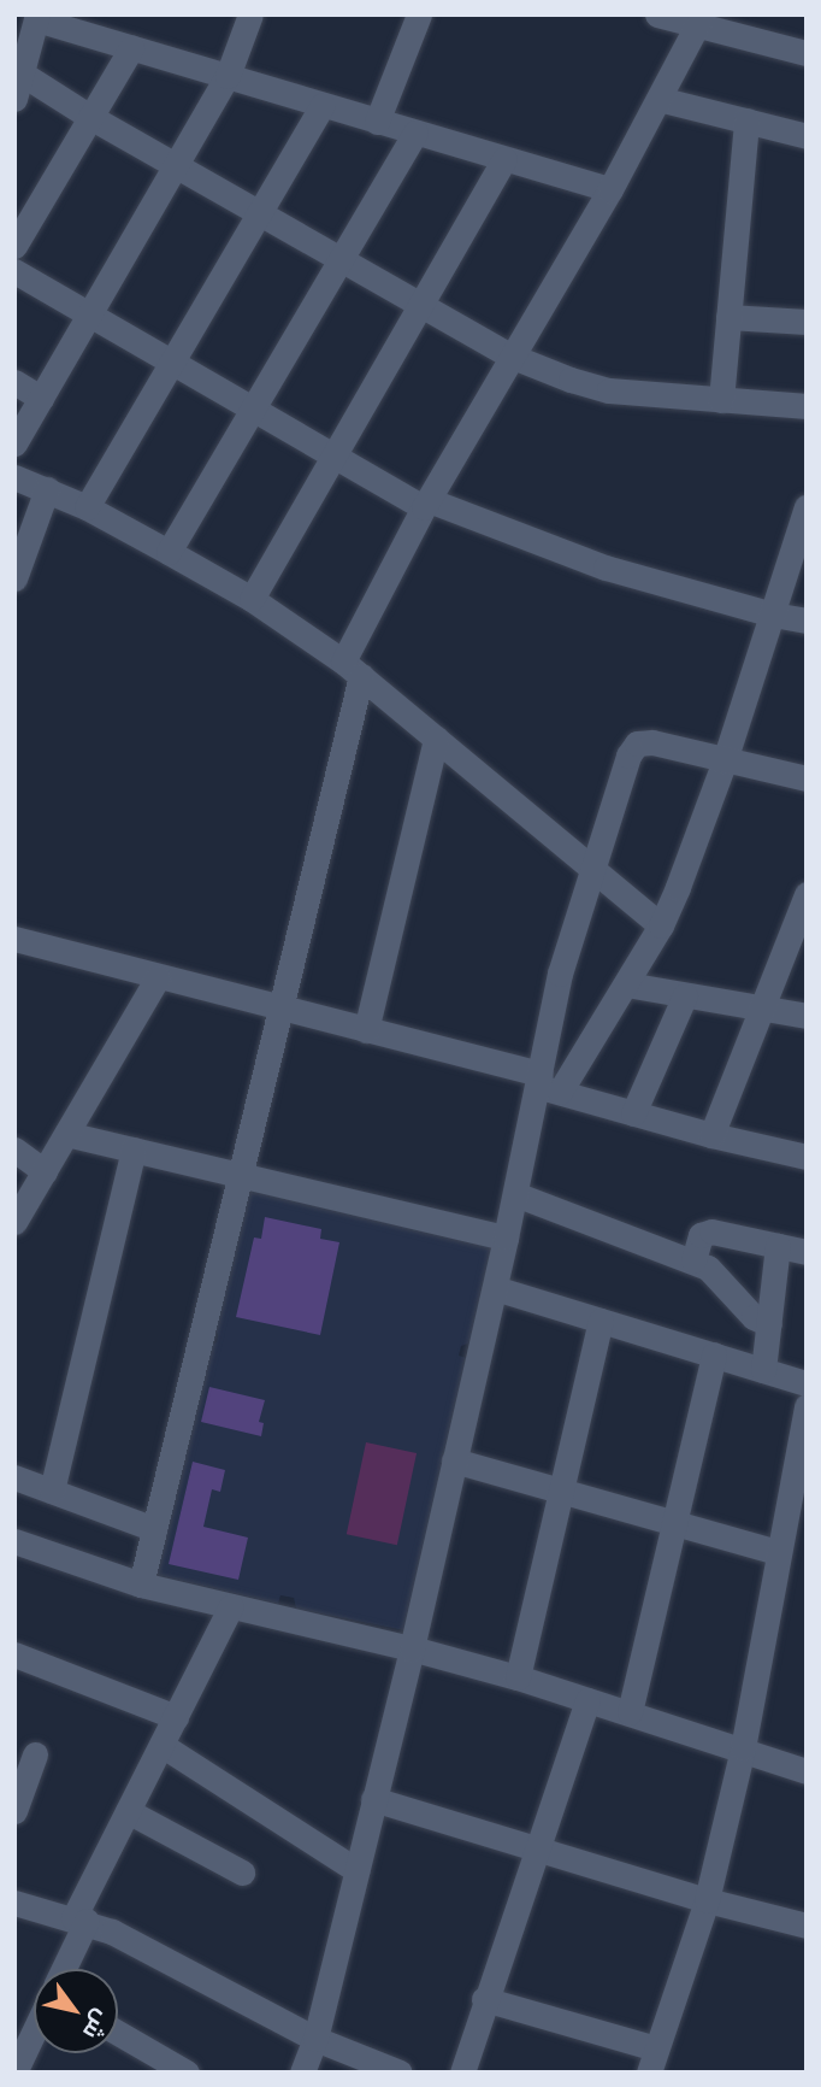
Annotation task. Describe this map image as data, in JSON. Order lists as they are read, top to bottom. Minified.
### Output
{"north":"bottom right"}
